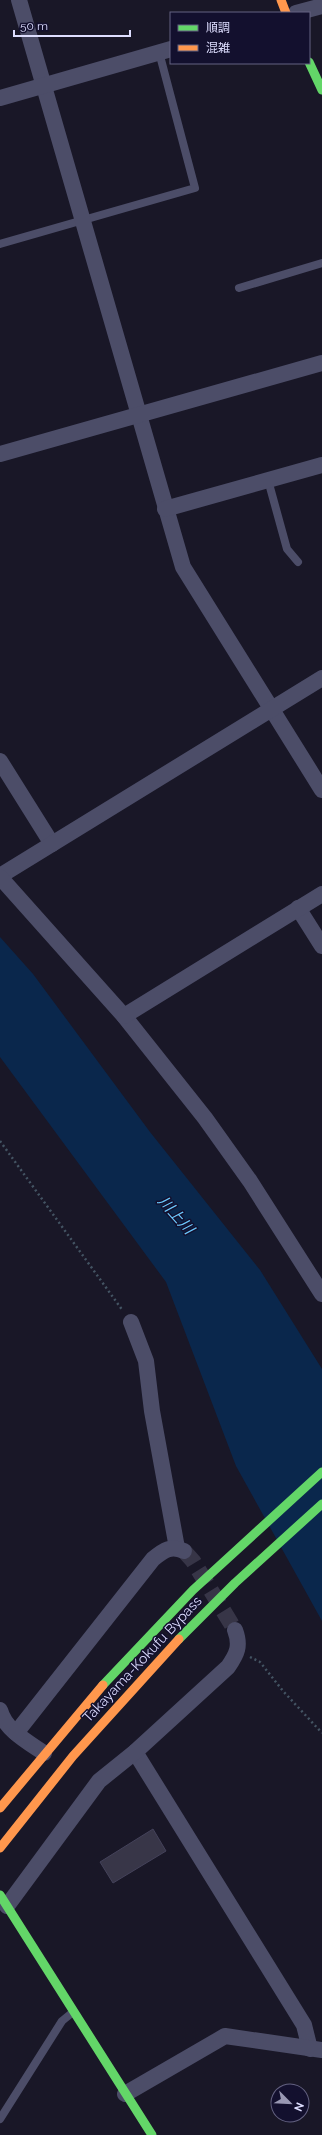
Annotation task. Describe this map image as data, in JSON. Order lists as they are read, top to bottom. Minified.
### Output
{"streets":{"main road":["Takayama-Kokufu Bypass"]},"water":["川上川"],"legend":["順調","混雑"],"scale_bar":"50 m","north":"bottom right"}
